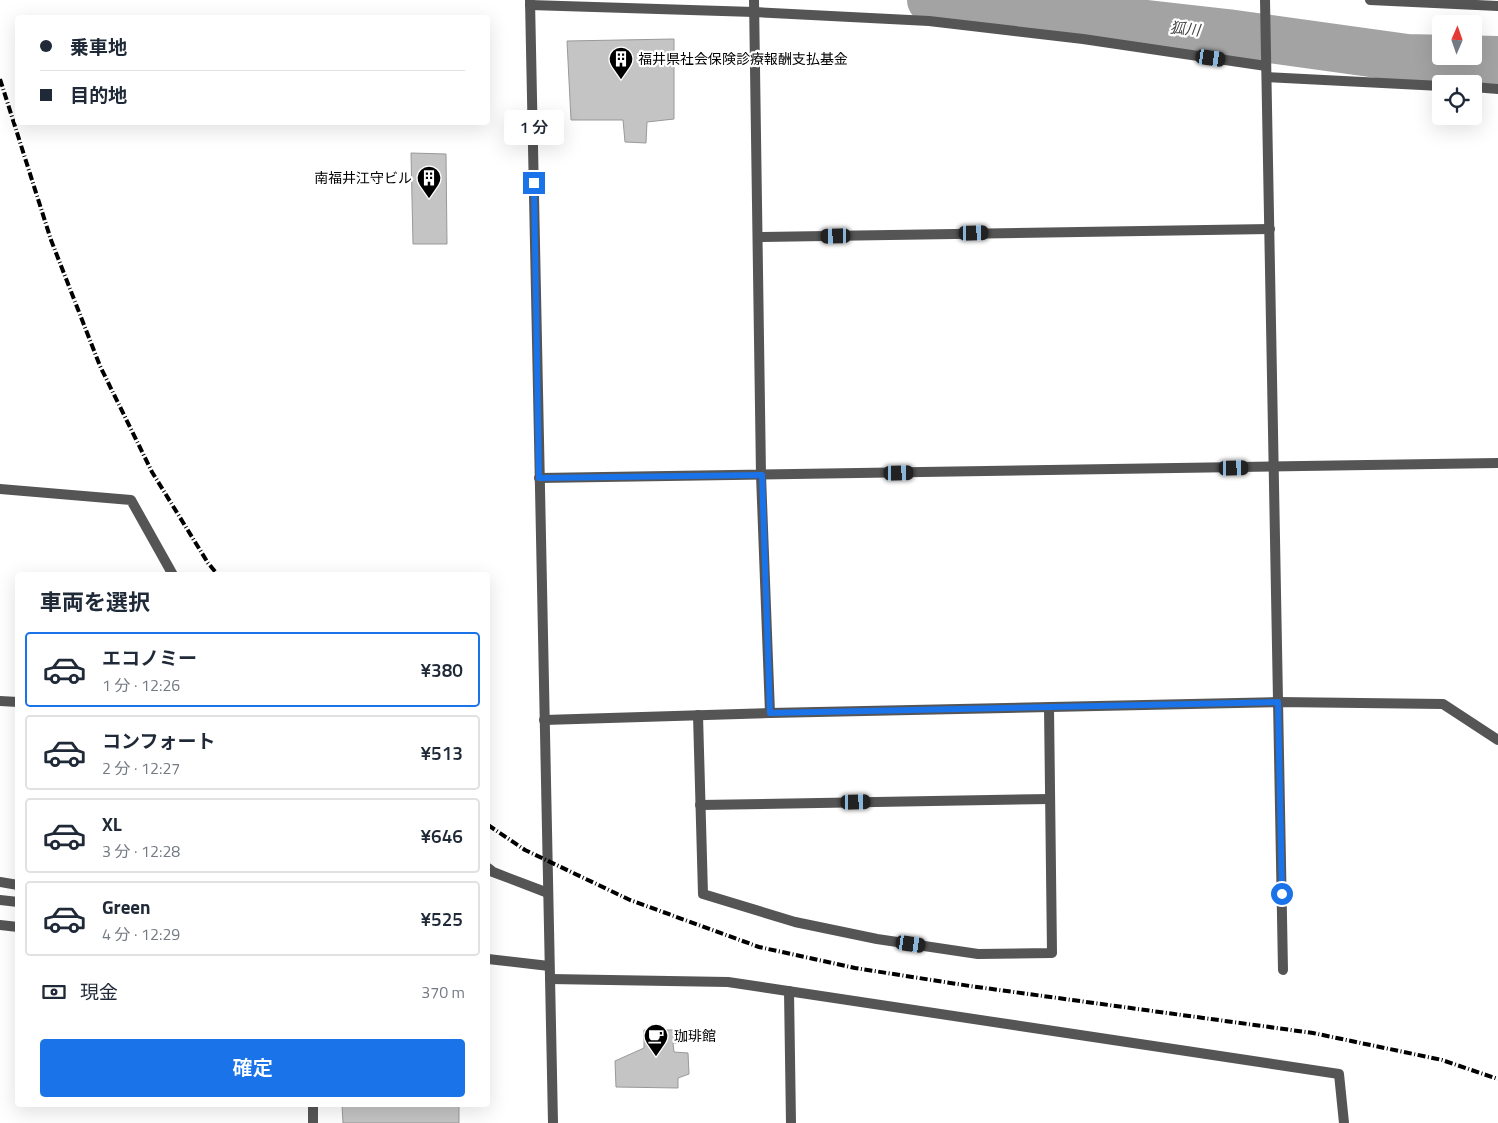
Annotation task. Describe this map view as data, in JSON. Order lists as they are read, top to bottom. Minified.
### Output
{"water":["狐川"],"places":{"building":["福井県社会保険診療報酬支払基金","南福井江守ビル"],"cafe":["珈琲館"]},"north":"top","page":{"banner":["乗車地","目的地"],"bubble":"1 分","heading":"車両を選択","list":[{"name":"エコノミー","note":"1 分 · 12:26","value":"¥380"},{"name":"コンフォート","note":"2 分 · 12:27","value":"¥513"},{"name":"XL","note":"3 分 · 12:28","value":"¥646"},{"name":"Green","note":"4 分 · 12:29","value":"¥525"}],"pay":["現金","370 m"],"buttons":"確定"}}
